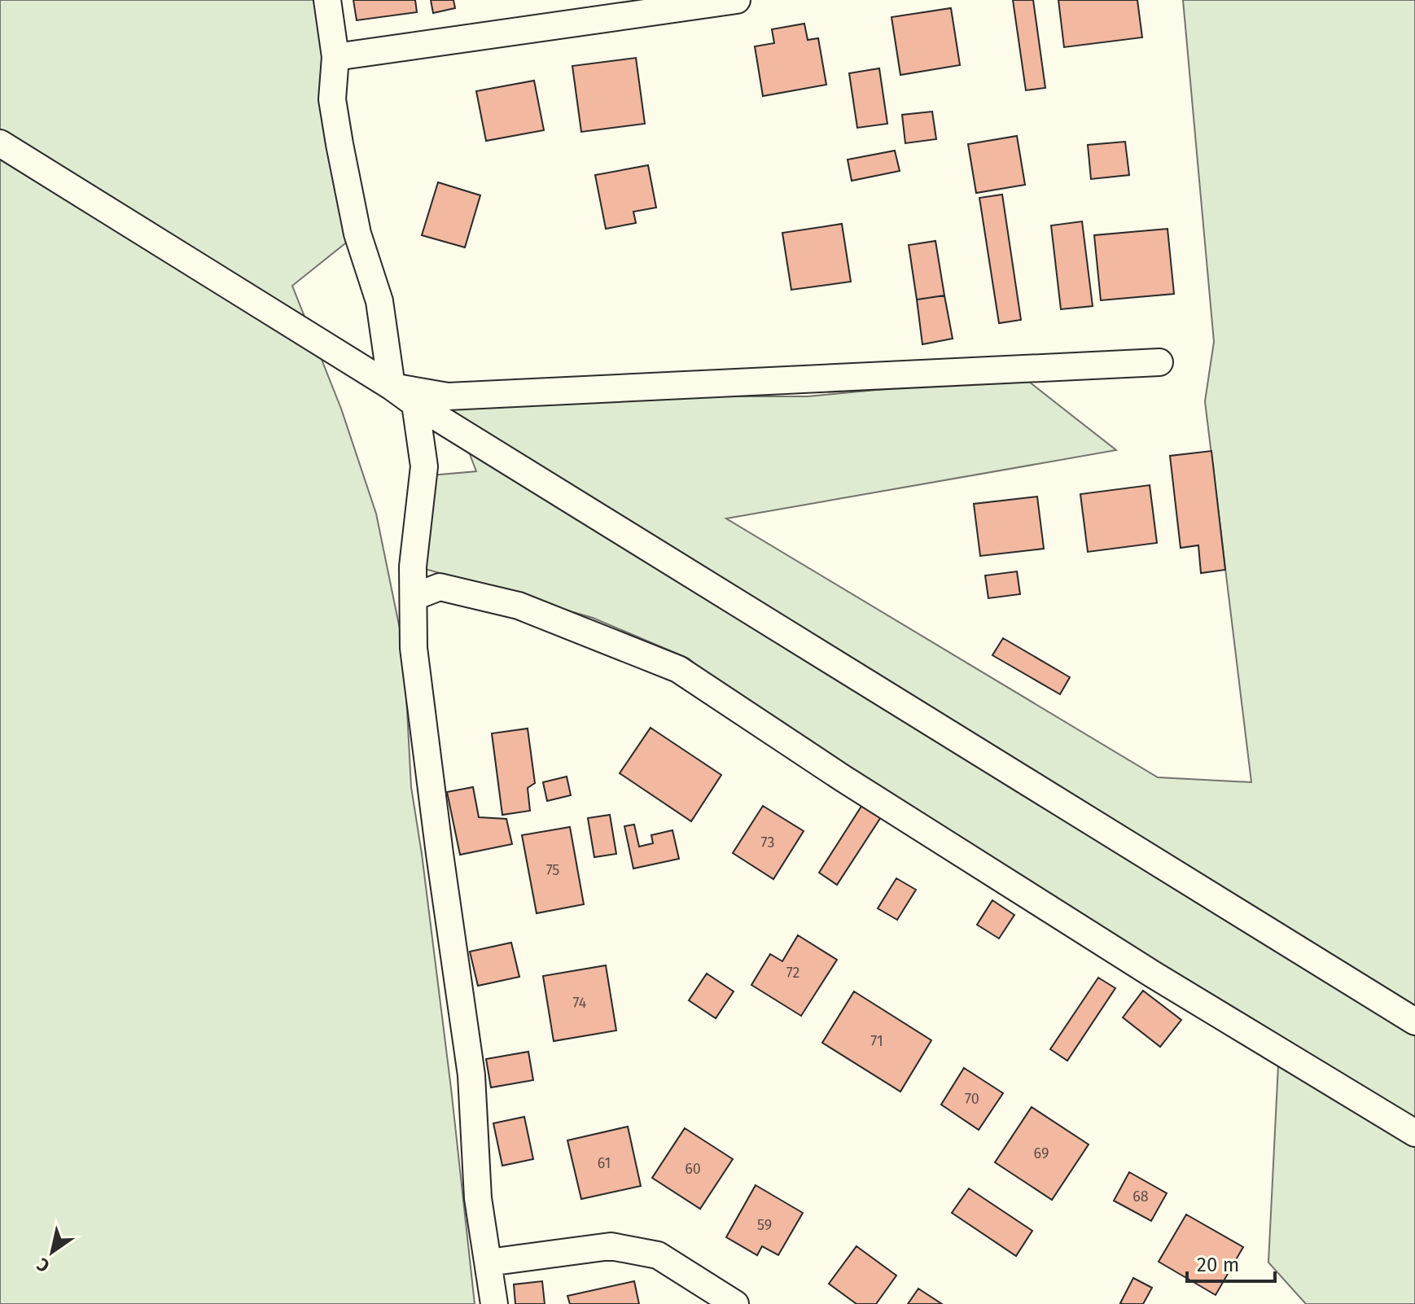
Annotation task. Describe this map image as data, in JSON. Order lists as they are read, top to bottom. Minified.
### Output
{"house_numbers":["73","75","72","74","71","70","69","61","60","68","59"],"scale_bar":"20 m","north":"bottom left"}
